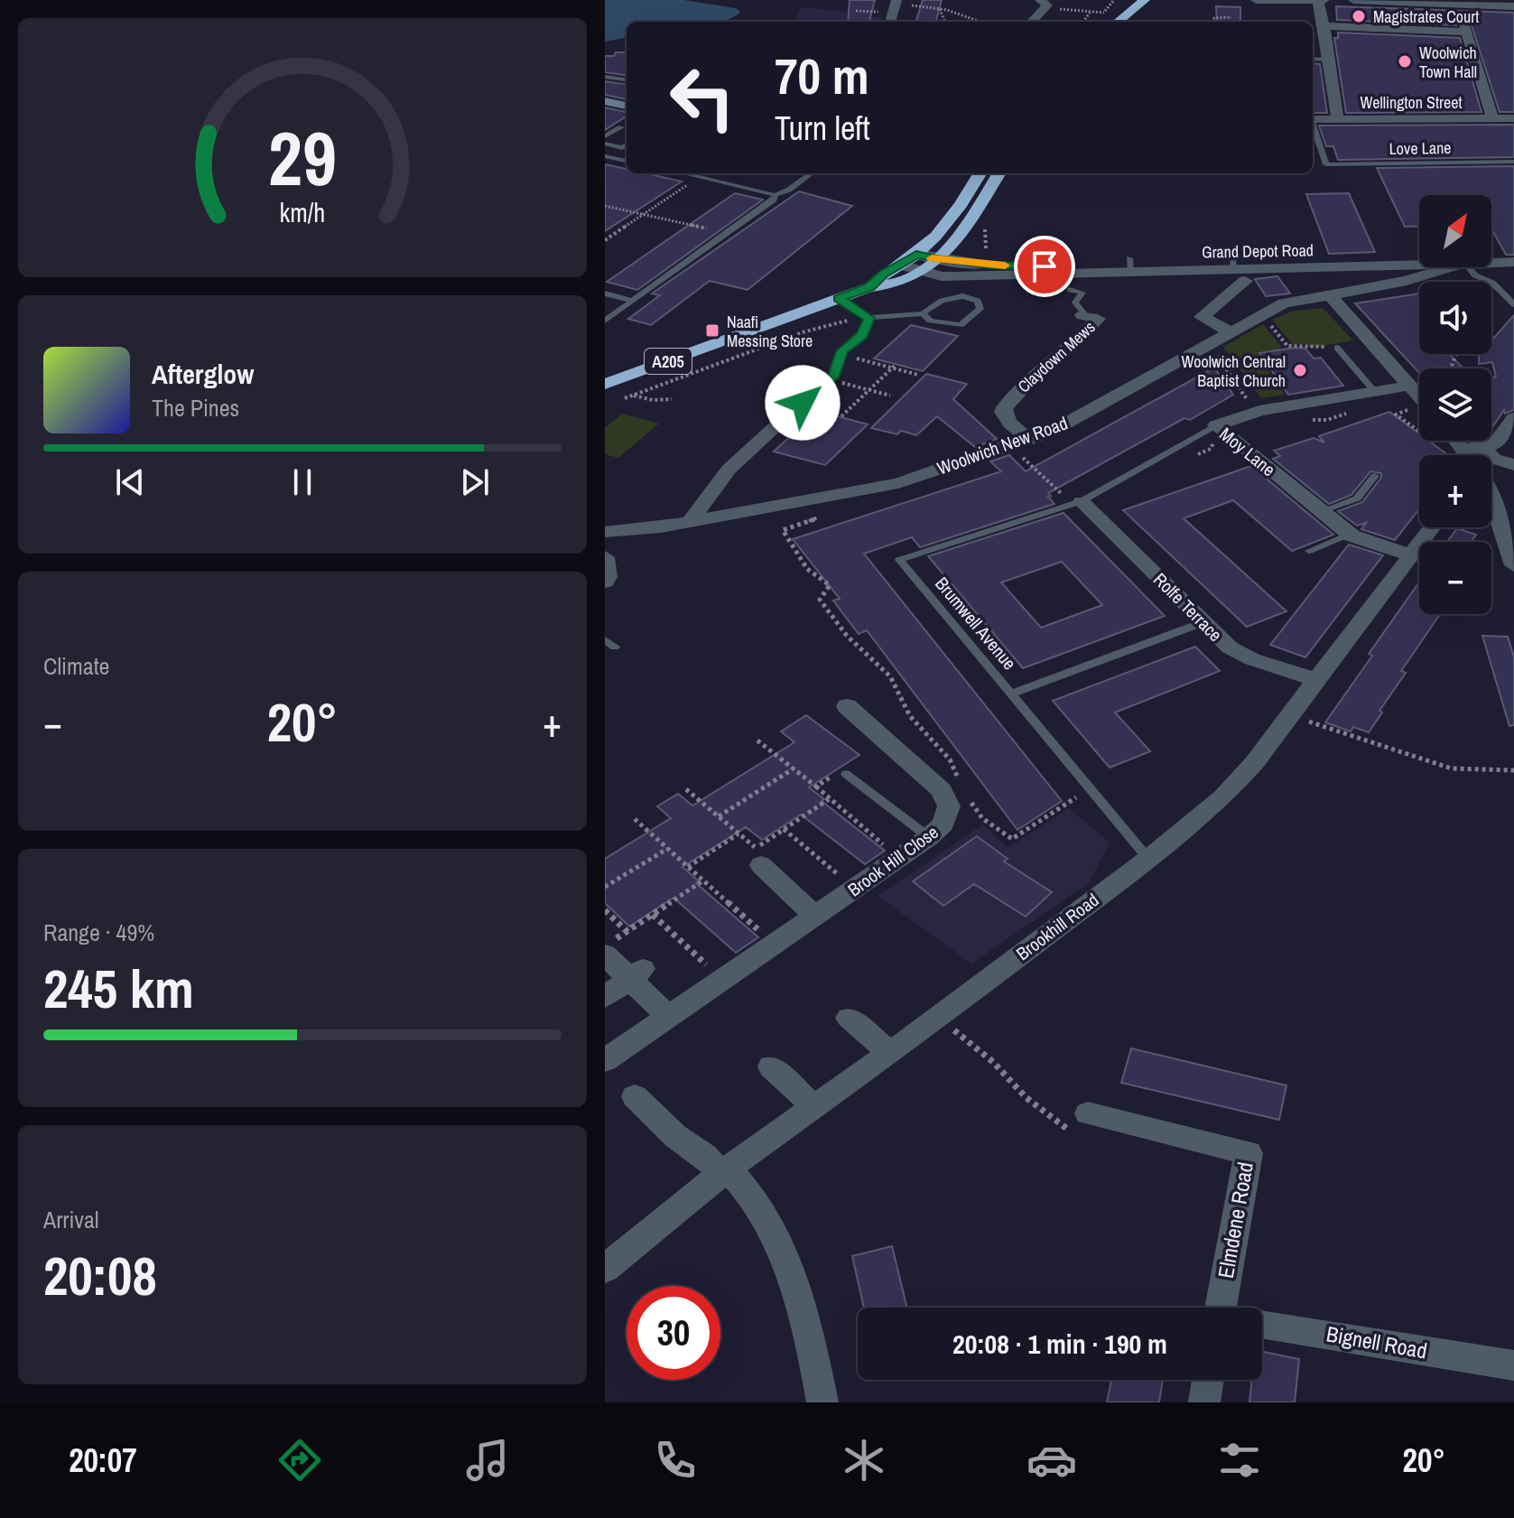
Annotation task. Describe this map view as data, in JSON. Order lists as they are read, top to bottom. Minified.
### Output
{"streets":{"highway":["Grand Depot Road","A205"],"street":["Wellington Street","Claydown Mews","Woolwich New Road","Moy Lane","Rolfe Terrace","Brook Hill Close","Brookhill Road","Elmdene Road","Bignell Road"],"lane":["Love Lane","Brumwell Avenue"]},"crossings":[["Grand Depot Road","A205"],["Claydown Mews","Woolwich New Road"],["Moy Lane","Brookhill Road"],["Rolfe Terrace","Brumwell Avenue"],["Rolfe Terrace","Brookhill Road"],["Brumwell Avenue","Brookhill Road"]],"places":{"other":["Magistrates Court","Woolwich Town Hall","Woolwich Central Baptist Church"],"transit":["Naafi Messing Store"]},"north":"top right","page":{"turn":["70 m","Turn left"],"map_buttons":["+","−"],"song":["Afterglow","The Pines"],"tile":["Climate",["Range · 49%","245 km"],["Arrival","20:08"]],"heat":["−","20°","+"],"limit":"30","trip":"20:08 · 1 min · 190 m","tabs":["20:07","20°"],"gauge":["29","km/h"]}}
